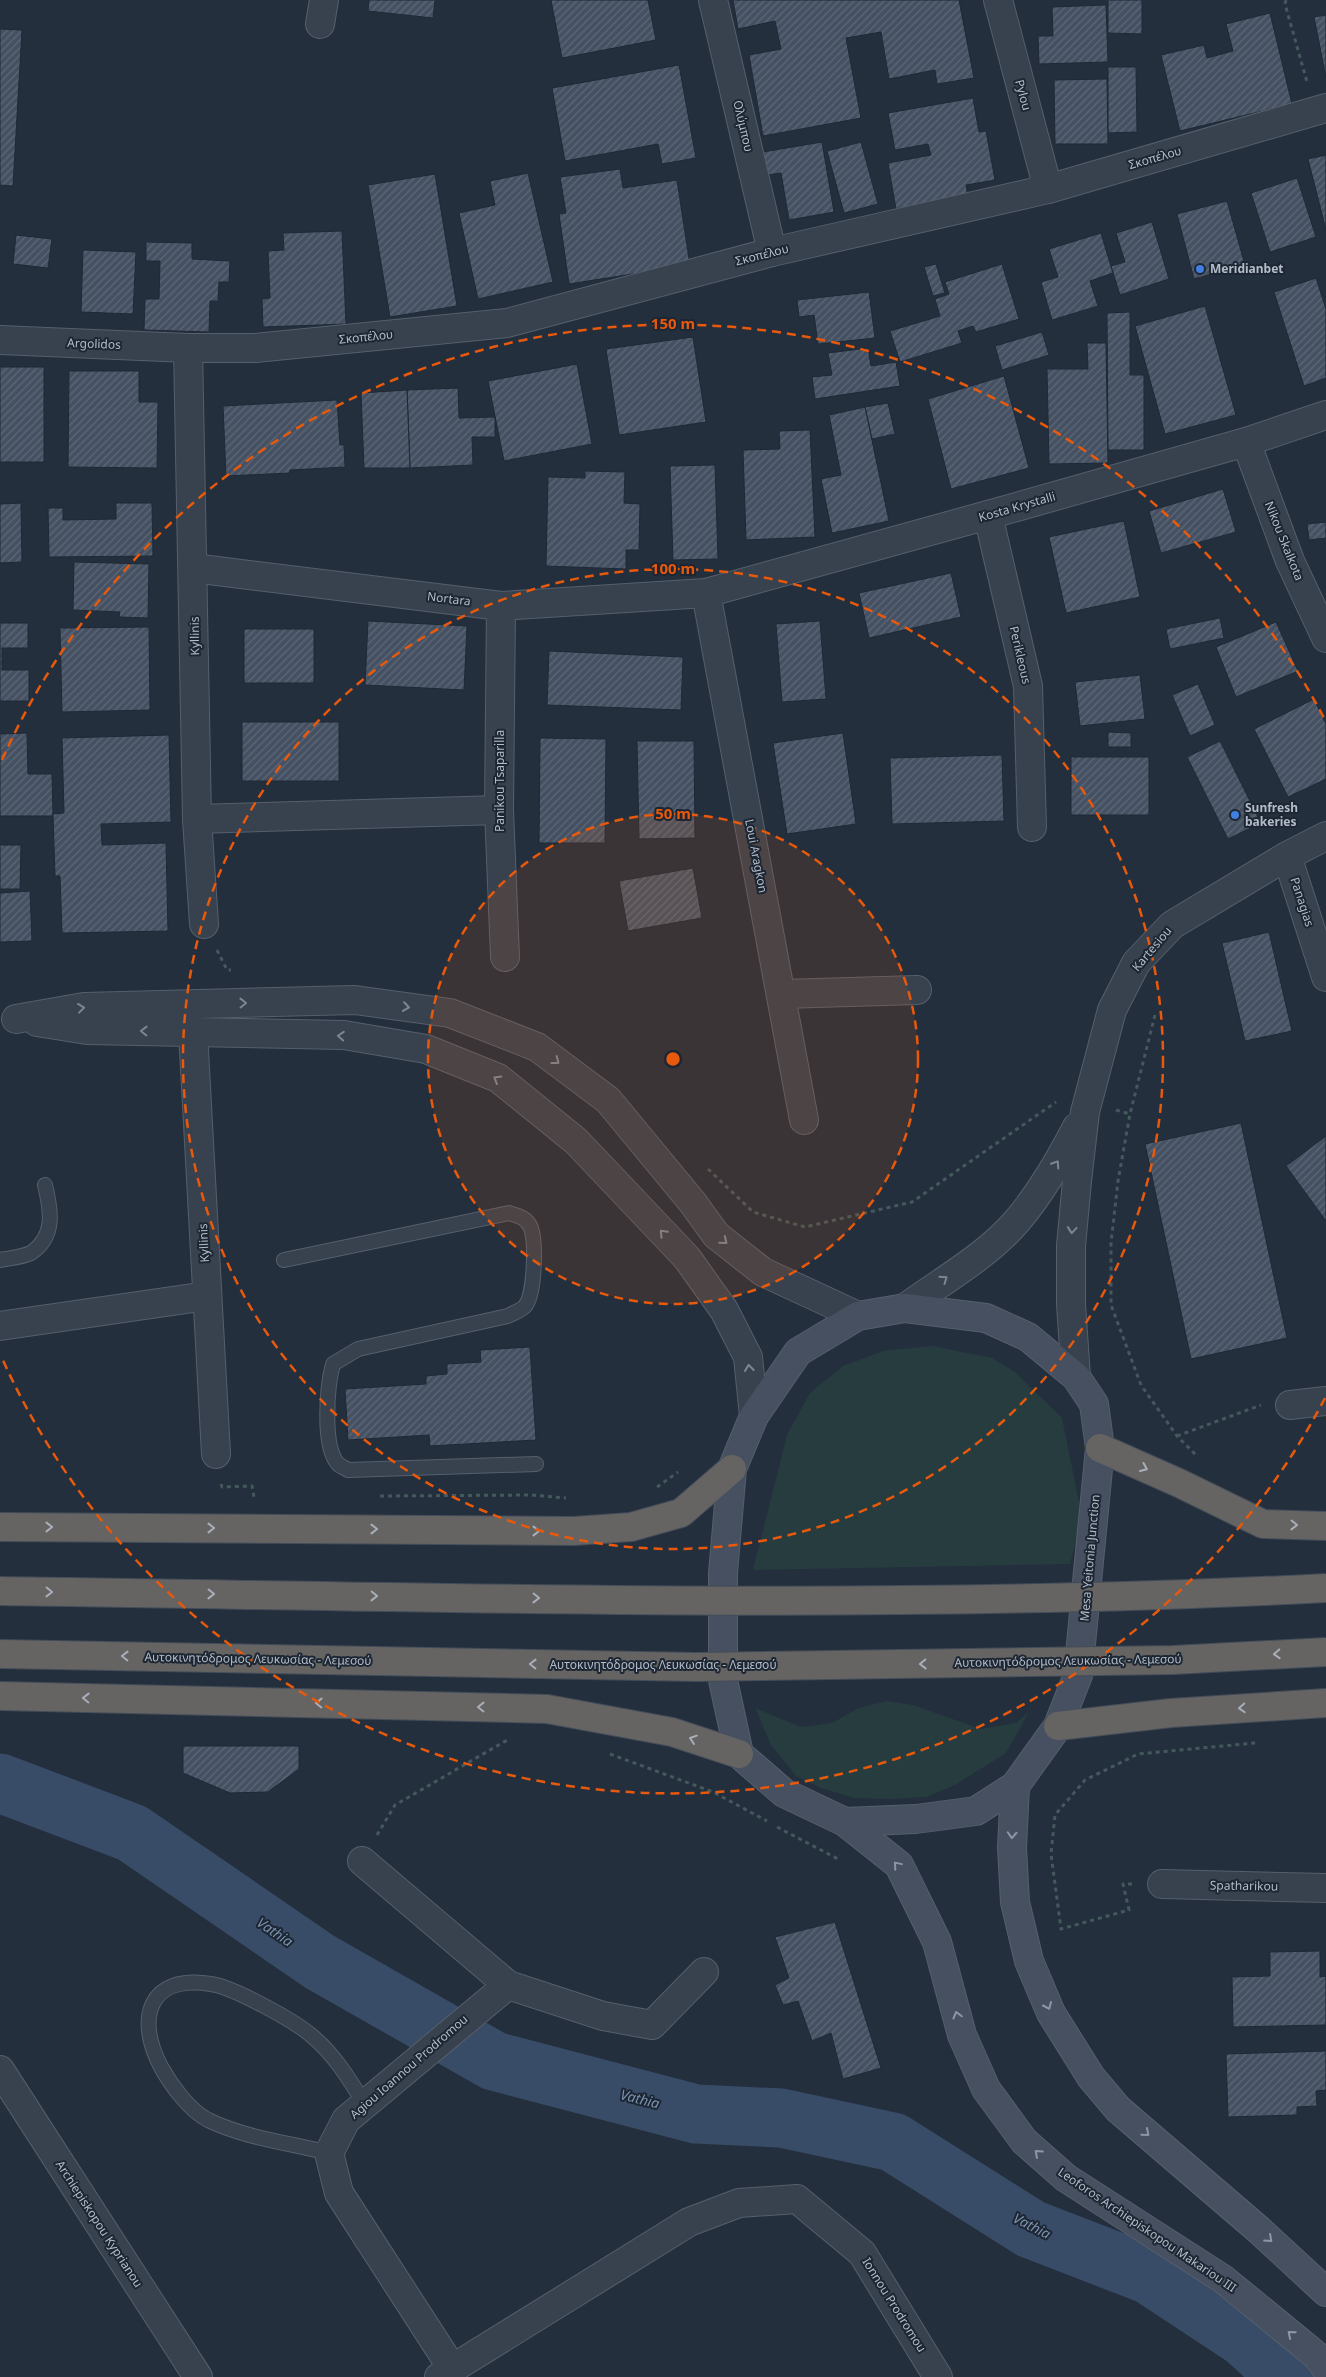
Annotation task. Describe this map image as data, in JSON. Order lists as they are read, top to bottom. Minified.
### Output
{"streets":{"highway":["Αυτοκινητόδρομος Λευκωσίας - Λεμεσού"],"main road":["Mesa Yeitonia Junction","Leoforos Archiepiskopou Makariou III"],"street":["Pylou","Ολύμπου","Σκοπέλου","Argolidos","Kosta Krystalli","Nikou Skalkota","Nortara","Kyllinis","Perikleous","Panikou Tsaparilla","Loui Aragkon","Panagias","Kartesiou","Spatharikou","Agiou Ioannou Prodromou","Archiepiskopou Kyprianou","Ionnou Prodromou"]},"crossings":[["Pylou","Σκοπέλου"],["Ολύμπου","Σκοπέλου"],["Σκοπέλου","Argolidos"],["Σκοπέλου","Kyllinis"],["Argolidos","Kyllinis"],["Kosta Krystalli","Nikou Skalkota"],["Kosta Krystalli","Nortara"],["Kosta Krystalli","Perikleous"],["Kosta Krystalli","Loui Aragkon"],["Nortara","Kyllinis"],["Nortara","Panikou Tsaparilla"],["Nortara","Loui Aragkon"],["Panagias","Kartesiou"],["Kartesiou","Mesa Yeitonia Junction"],["Mesa Yeitonia Junction","Leoforos Archiepiskopou Makariou III"]],"water":["Vathia"],"places":["Meridianbet","Sunfresh bakeries"],"rings":["150 m","100 m","50 m"]}
